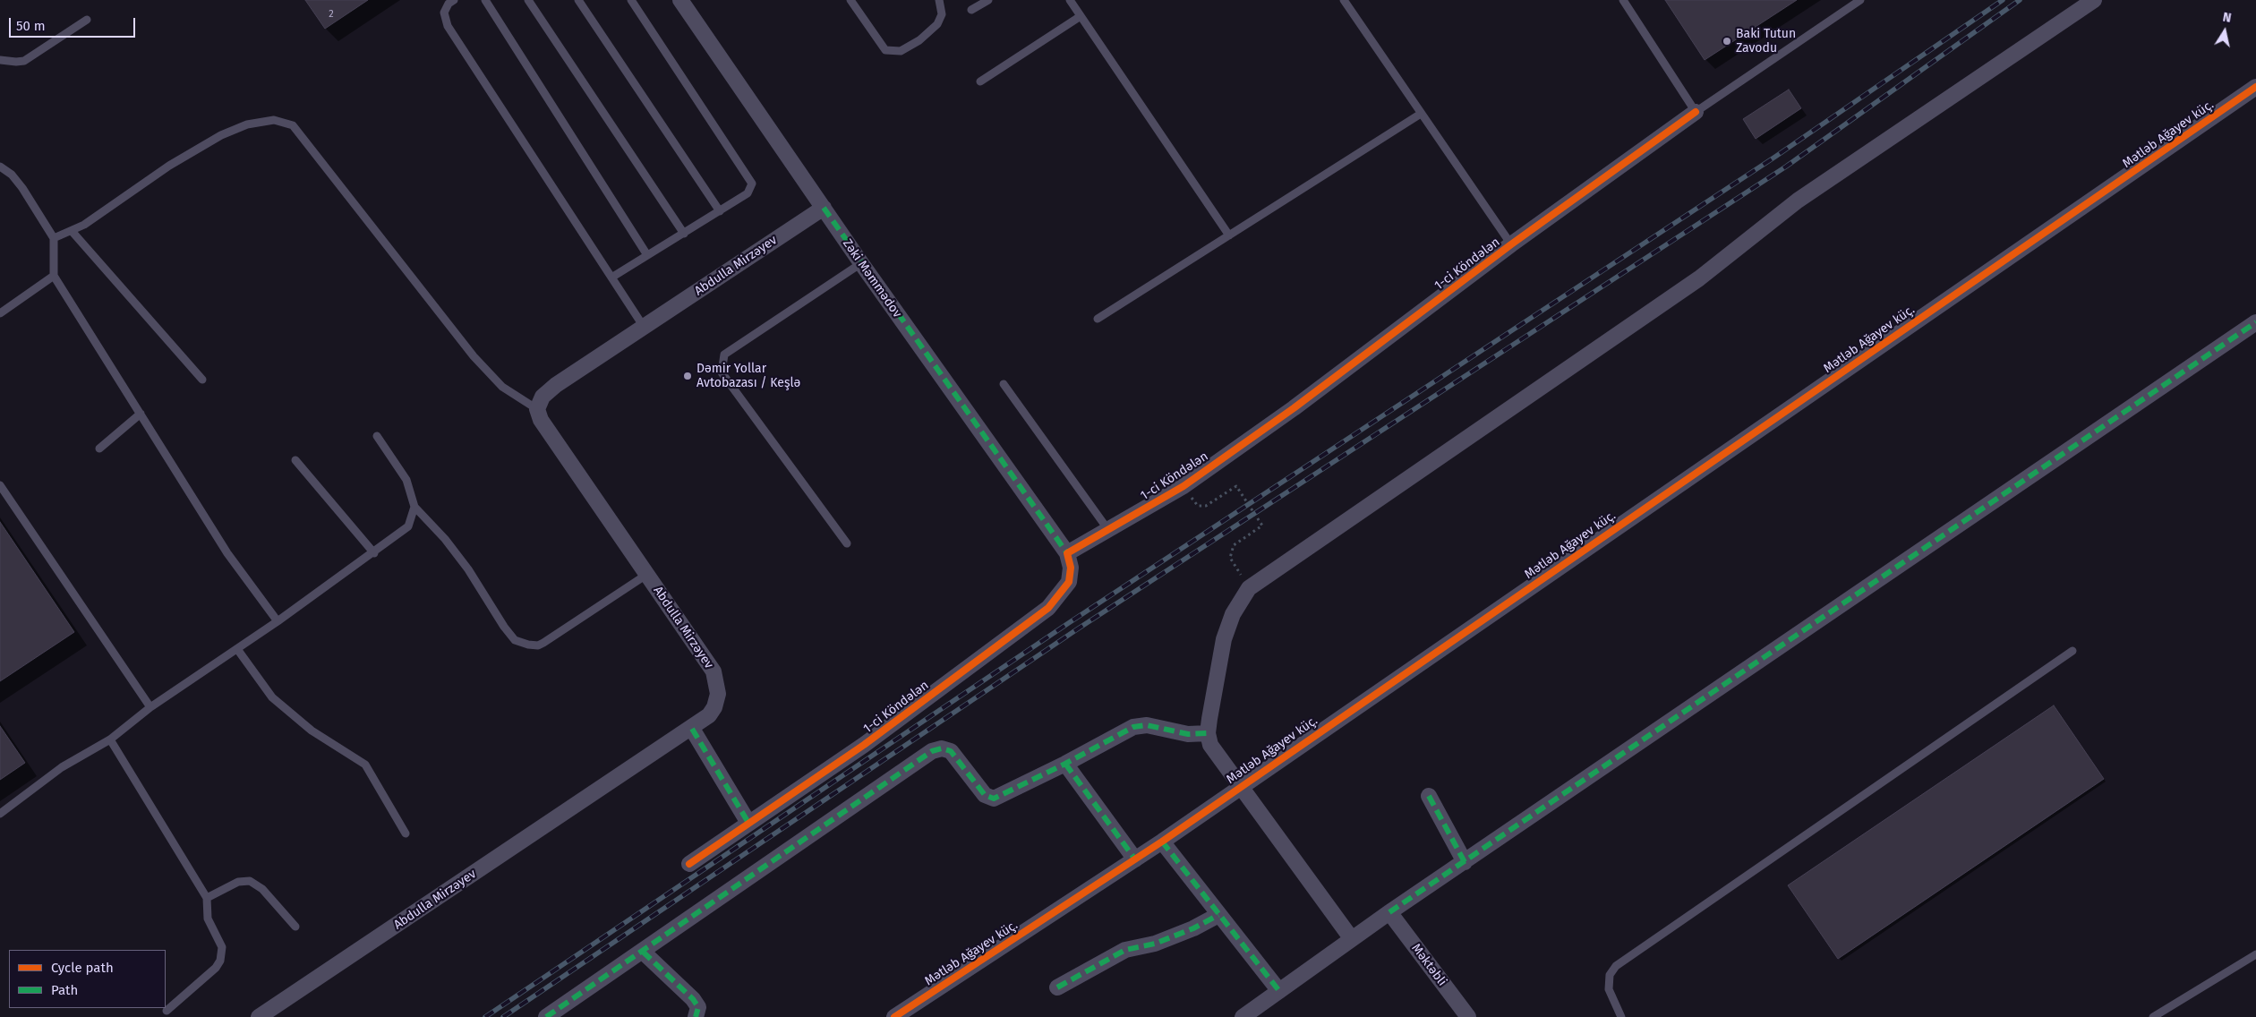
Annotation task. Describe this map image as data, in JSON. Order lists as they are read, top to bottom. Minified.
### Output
{"streets":{"street":["Mətləb Ağayev küç.","1-ci Köndələn","Abdulla Mirzəyev","Zəki Məmmədov","Məktəbli"]},"crossings":[["1-ci Köndələn","Zəki Məmmədov"],["Abdulla Mirzəyev","Zəki Məmmədov"]],"places":["Baki Tutun Zavodu","Dəmir Yollar Avtobazası / Keşlə"],"house_numbers":["2"],"legend":["Cycle path","Path"],"scale_bar":"50 m","north":"top"}
